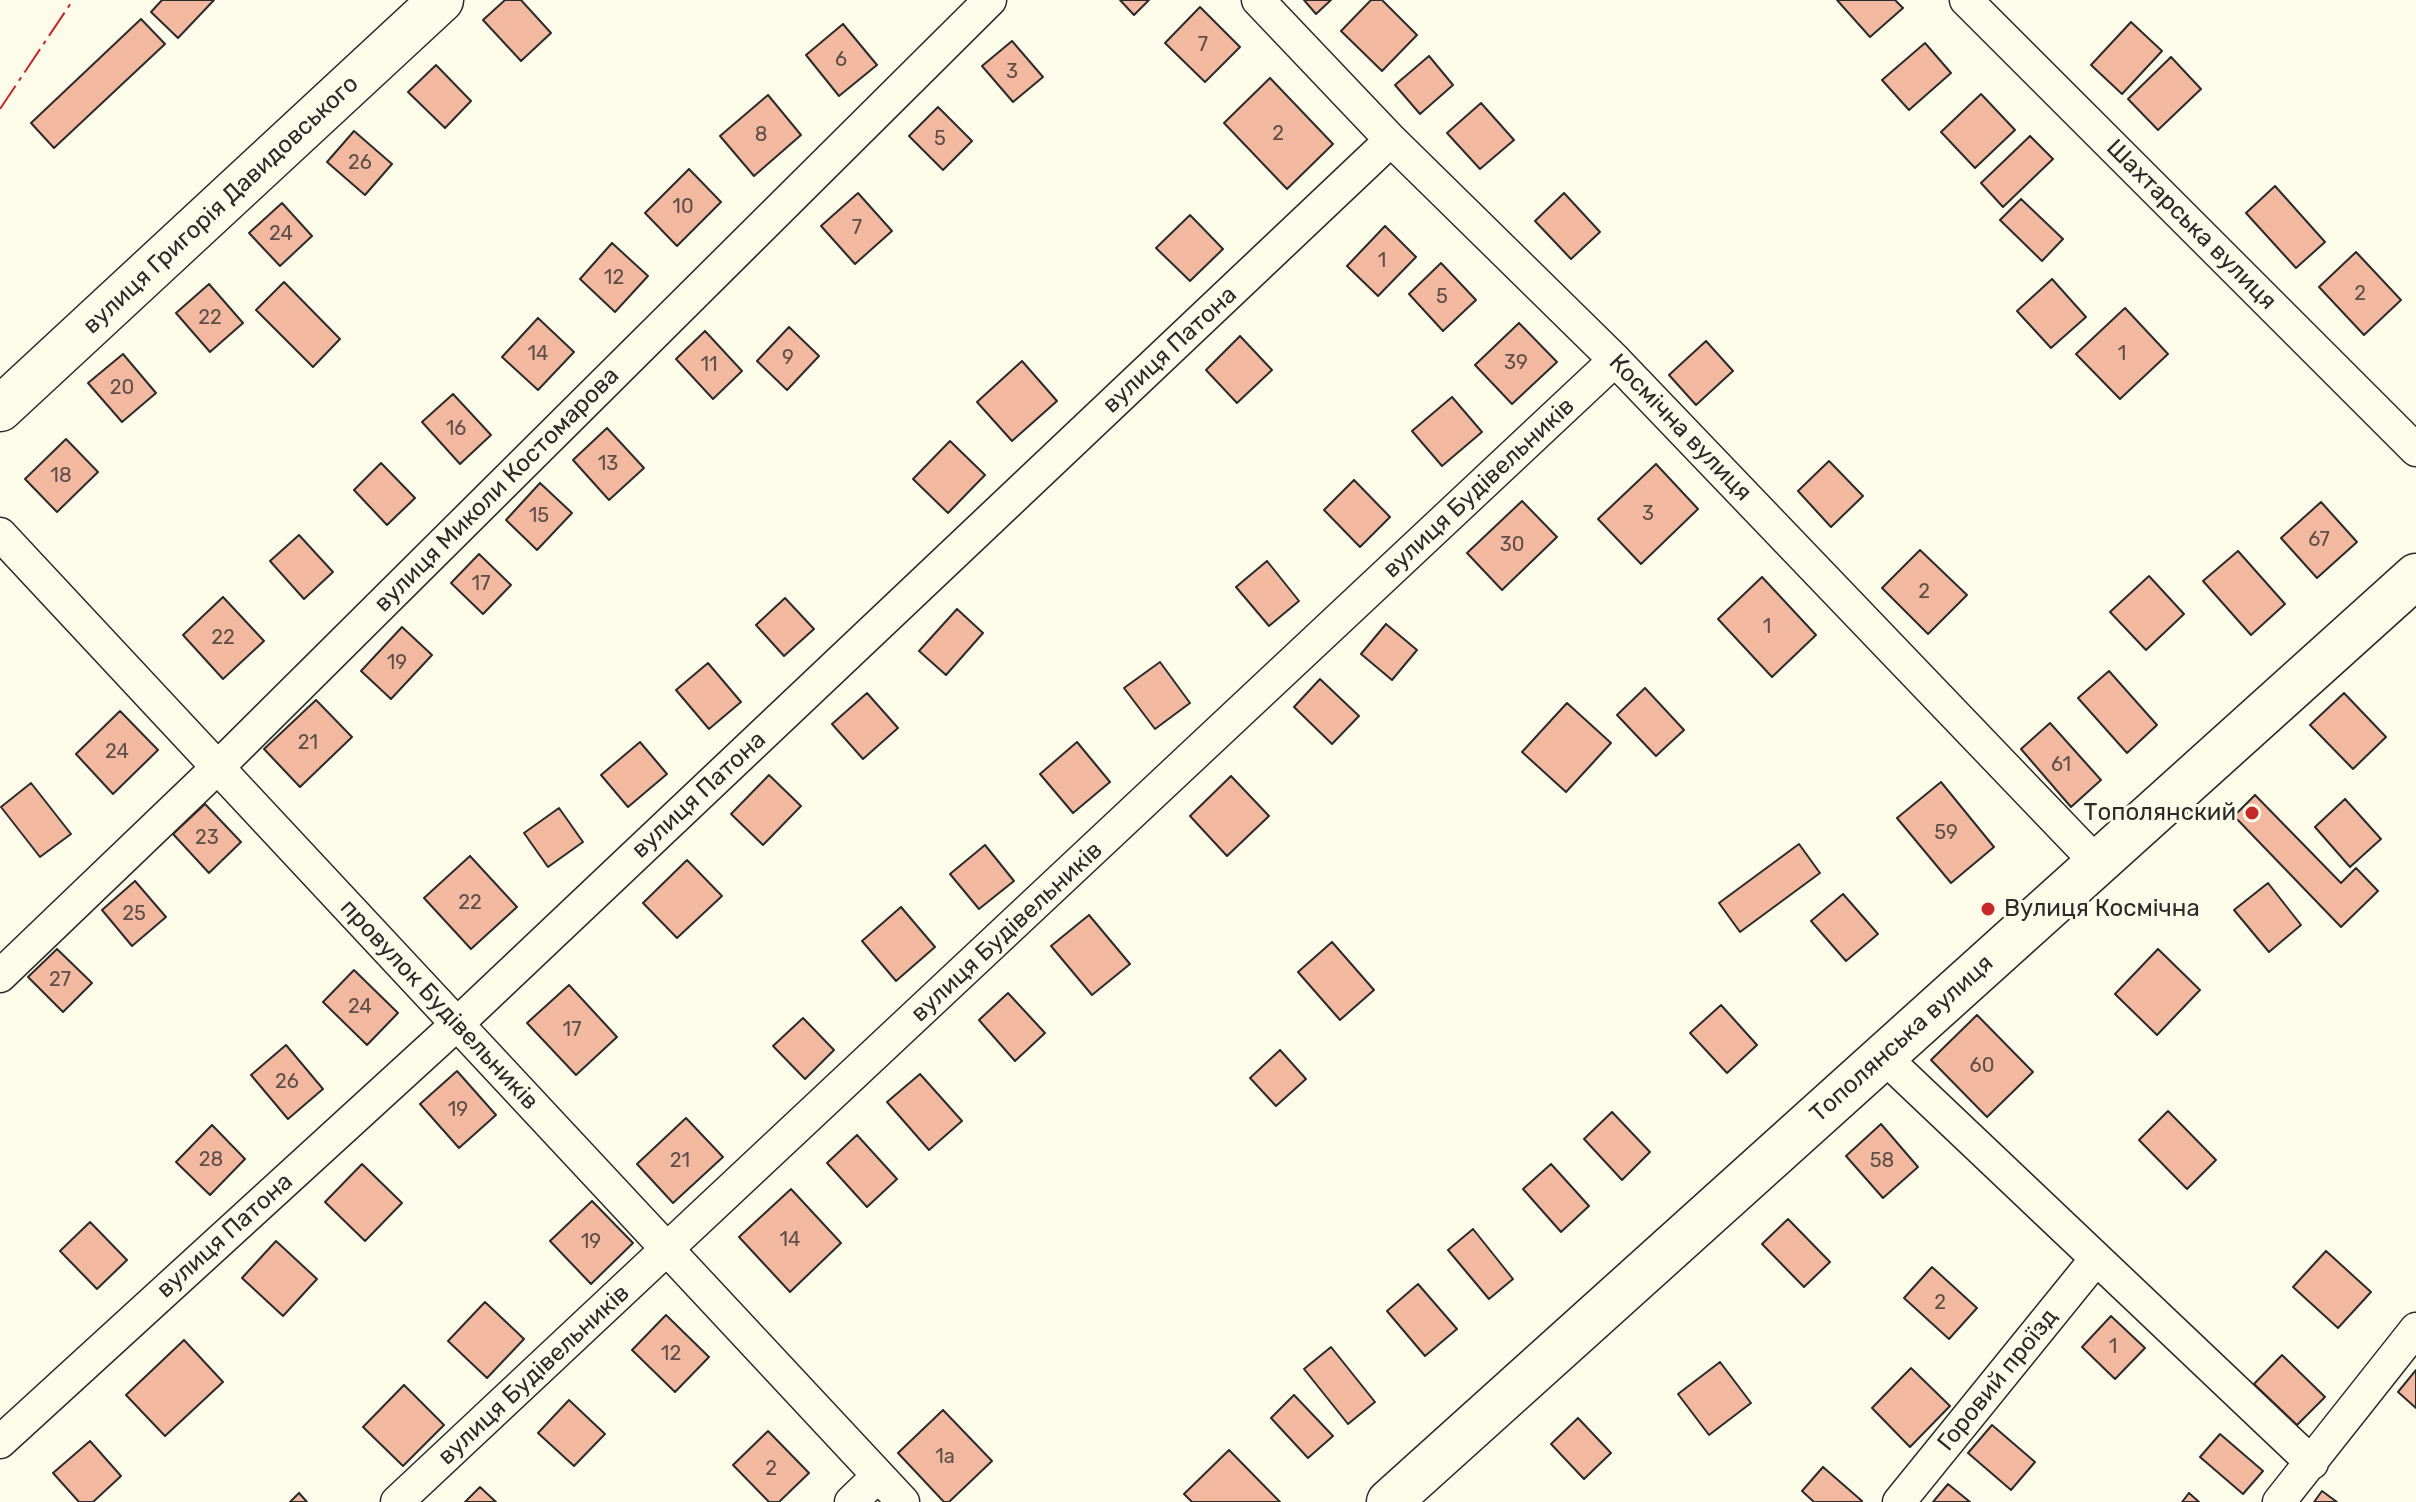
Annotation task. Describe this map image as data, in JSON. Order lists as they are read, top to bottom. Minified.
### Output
{"streets":{"street":["вулиця Григорія Давидовського","Шахтарська вулиця","вулиця Патона","Космічна вулиця","вулиця Будівельників","вулиця Миколи Костомарова","провулок Будівельників","Тополянська вулиця","Горовий проїзд"]},"crossings":[["вулиця Патона","Космічна вулиця"],["вулиця Патона","провулок Будівельників"],["Космічна вулиця","вулиця Будівельників"],["Космічна вулиця","Тополянська вулиця"],["вулиця Будівельників","провулок Будівельників"],["вулиця Миколи Костомарова","провулок Будівельників"]],"places":["Тополянский","Вулиця Космічна"],"house_numbers":["7","6","3","2","8","5","26","10","7","24","1","12","2","5","22","14","1","9","39","11","20","16","13","18","3","15","67","30","17","2","1","22","19","21","24","61","59","23","22","25","27","24","17","60","26","19","28","21","58","14","19","2","1","12","1а","2"]}
